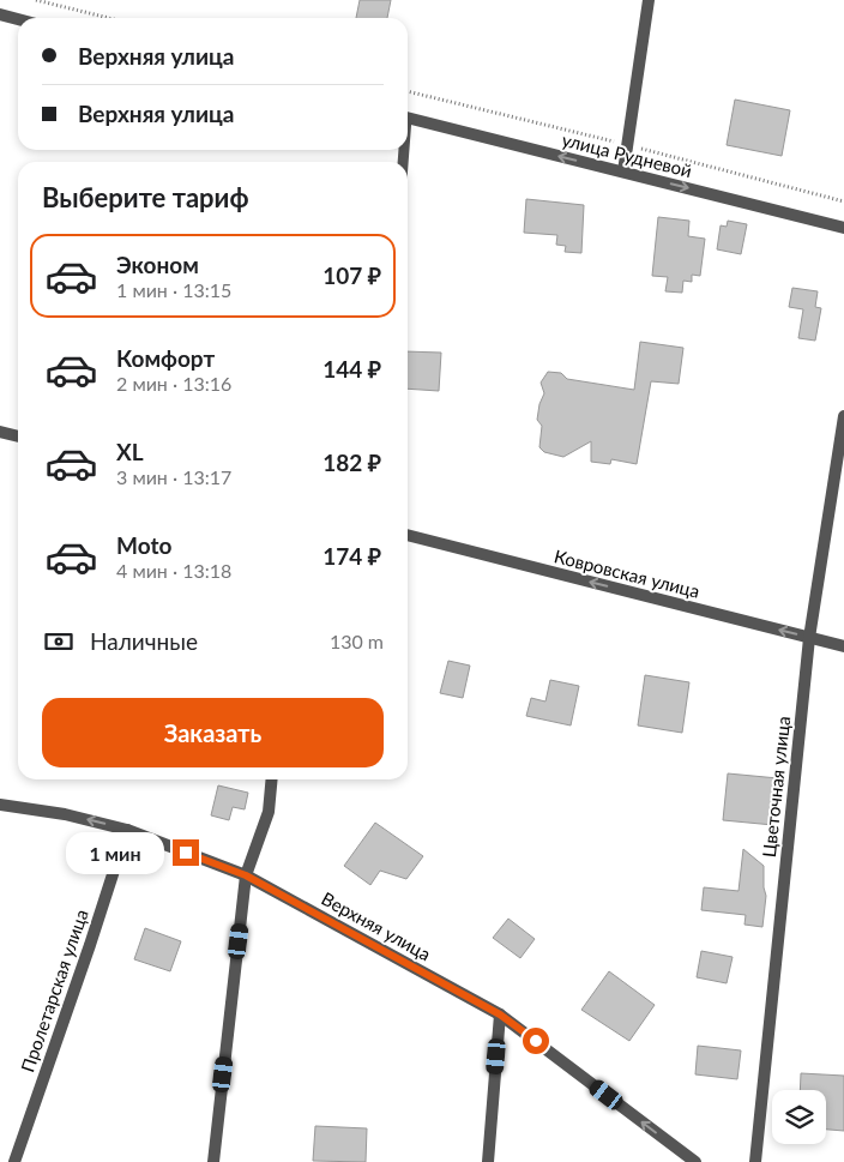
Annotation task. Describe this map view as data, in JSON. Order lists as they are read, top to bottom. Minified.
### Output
{"streets":{"street":["улица Рудневой","Ковровская улица","Цветочная улица","Верхняя улица","Пролетарская улица"]},"crossings":[["Ковровская улица","Цветочная улица"],["Верхняя улица","Пролетарская улица"]],"one_way":["Ковровская улица","Верхняя улица"],"page":{"banner":["Верхняя улица","Верхняя улица"],"heading":"Выберите тариф","list":[{"name":"Эконом","note":"1 мин · 13:15","value":"107 ₽"},{"name":"Комфорт","note":"2 мин · 13:16","value":"144 ₽"},{"name":"XL","note":"3 мин · 13:17","value":"182 ₽"},{"name":"Moto","note":"4 мин · 13:18","value":"174 ₽"}],"pay":["Наличные","130 m"],"buttons":"Заказать","bubble":"1 мин"}}
